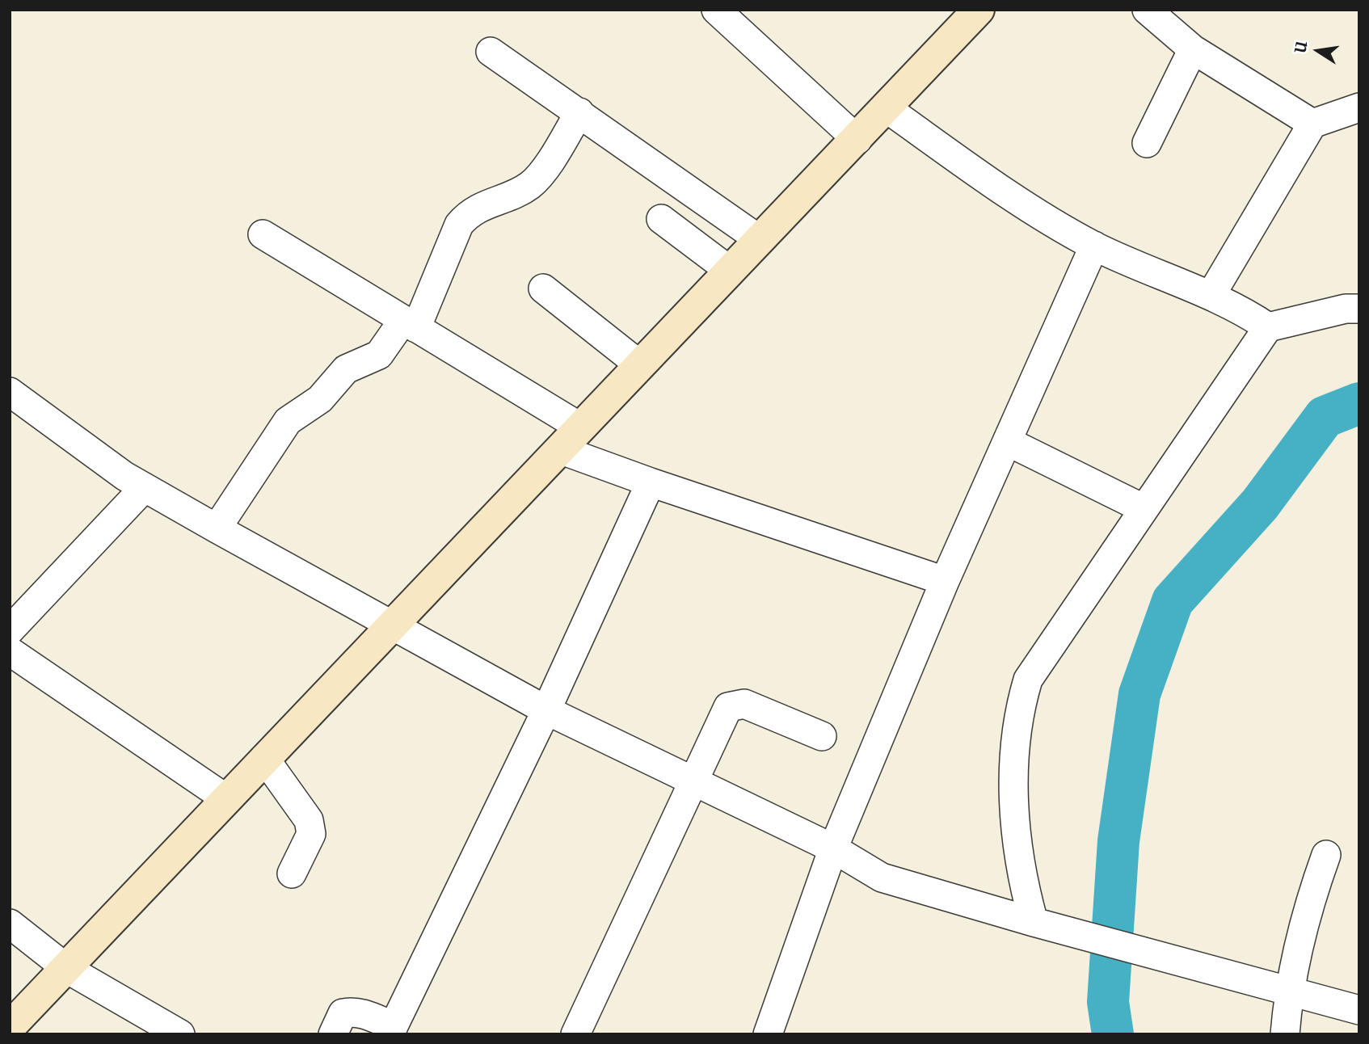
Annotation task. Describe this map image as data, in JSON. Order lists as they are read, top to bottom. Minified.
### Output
{"north":"left"}
